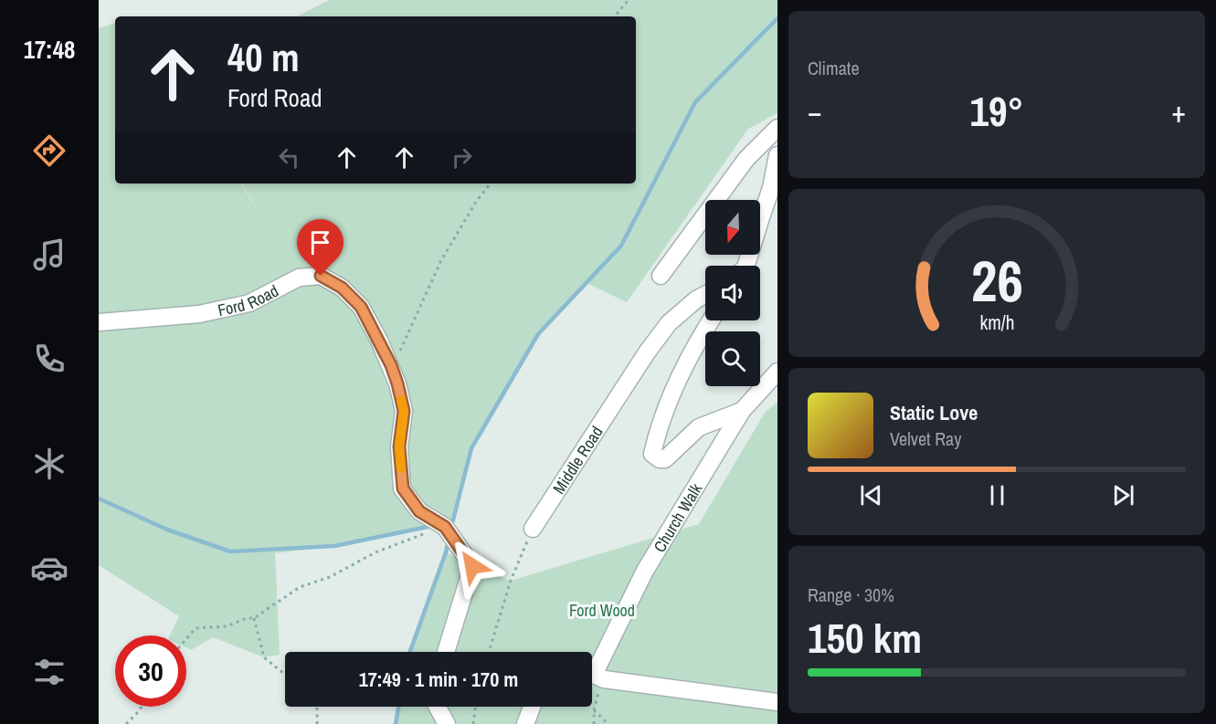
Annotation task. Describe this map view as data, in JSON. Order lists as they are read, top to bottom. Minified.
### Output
{"streets":{"street":["Ford Road","Middle Road","Church Walk"]},"parks":["Ford Wood"],"north":"bottom","page":{"tabs":"17:48","tile":["Climate",["Range · 30%","150 km"]],"turn":["40 m","Ford Road"],"heat":["−","19°","+"],"song":["Static Love","Velvet Ray"],"limit":"30","trip":"17:49 · 1 min · 170 m","gauge":["26","km/h"]}}
